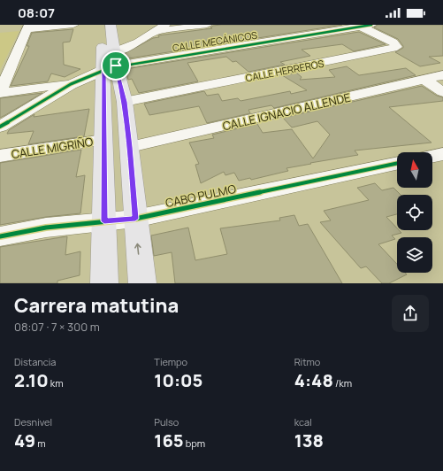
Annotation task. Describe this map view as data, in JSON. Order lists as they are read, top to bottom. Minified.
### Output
{"streets":{"street":["CALLE MECÁNICOS","CALLE HERREROS","CALLE IGNACIO ALLENDE","CALLE MIGRIÑO","CABO PULMO"]},"crossings":[["CALLE MECÁNICOS","CALLE HERREROS"]],"north":"top","page":{"status":"08:07","heading":["Carrera matutina","08:07 · 7 × 300 m"],"stats":[["Distancia","2.10 km"],["Tiempo","10:05"],["Ritmo","4:48 /km"],["Desnivel","49 m"],["Pulso","165 bpm"],["kcal","138"]]}}
